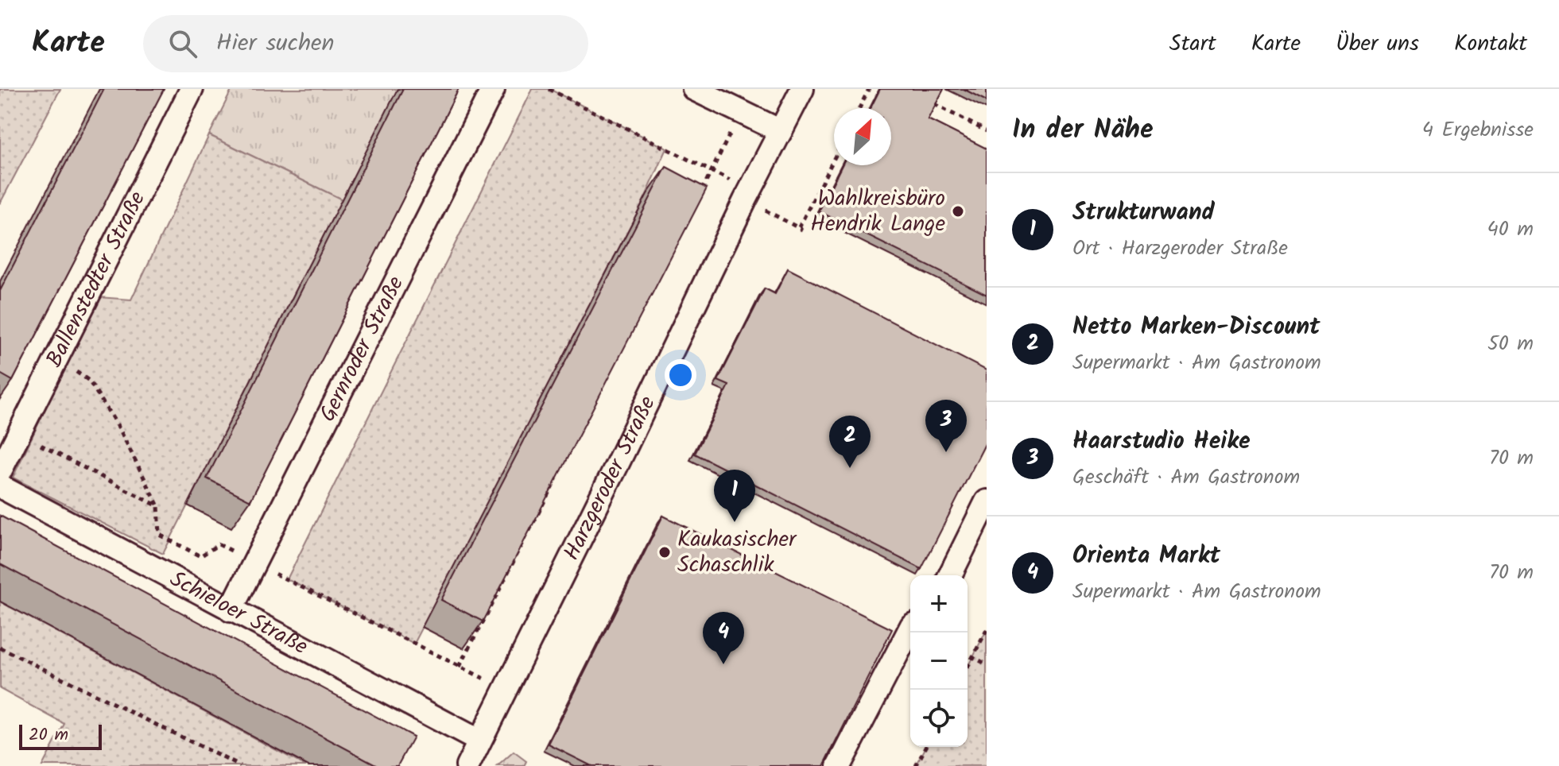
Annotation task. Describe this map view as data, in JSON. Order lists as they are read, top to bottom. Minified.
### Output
{"streets":{"street":["Ballenstedter Straße","Gernroder Straße","Harzgeroder Straße","Schieloer Straße"]},"crossings":[["Gernroder Straße","Schieloer Straße"],["Harzgeroder Straße","Schieloer Straße"]],"places":["Wahlkreisbüro Hendrik Lange","Kaukasischer Schaschlik"],"scale_bar":"20 m","north":"top right","page":{"header":"Karte","search":"Hier suchen","nav":["Start","Karte","Über uns","Kontakt"],"heading":["In der Nähe","4 Ergebnisse"],"list":[{"mark":"1","name":"Strukturwand","note":"Ort · Harzgeroder Straße","value":"40 m"},{"mark":"2","name":"Netto Marken-Discount","note":"Supermarkt · Am Gastronom","value":"50 m"},{"mark":"3","name":"Haarstudio Heike","note":"Geschäft · Am Gastronom","value":"70 m"},{"mark":"4","name":"Orienta Markt","note":"Supermarkt · Am Gastronom","value":"70 m"}],"pins":["3","2","1","4"],"map_buttons":["+","−"],"scale":"20 m"}}
